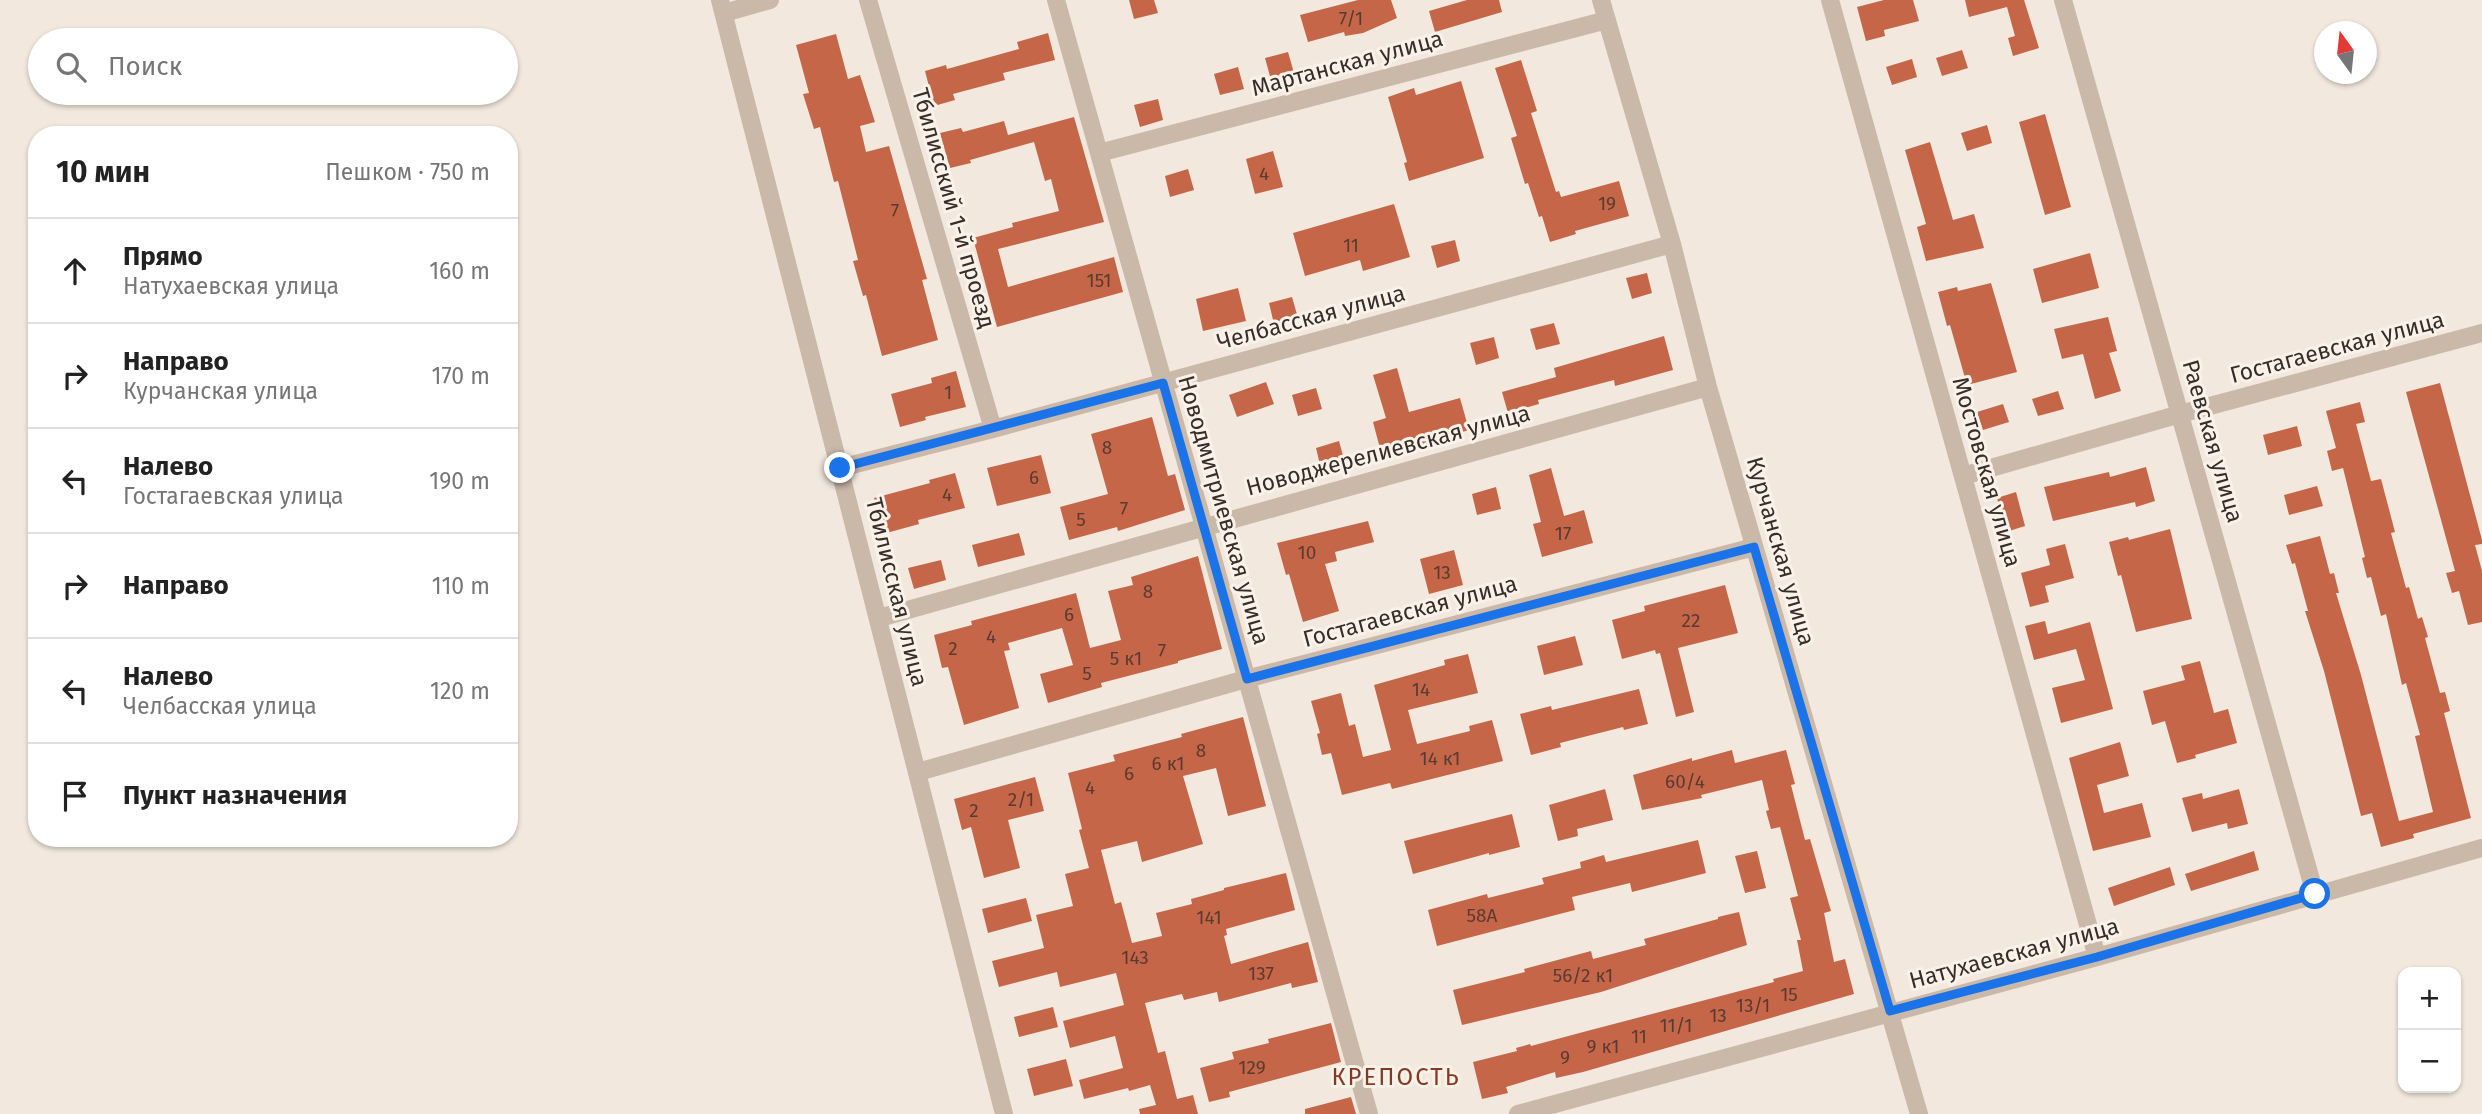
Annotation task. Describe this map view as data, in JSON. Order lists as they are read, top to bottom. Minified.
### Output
{"streets":{"street":["Мартанская улица","Тбилисский 1-й проезд","Челбасская улица","Гостагаевская улица","Раевская улица","Новоджерелиевская улица","Мостовская улица","Новодмитриевская улица","Курчанская улица","Тбилисская улица","Натухаевская улица"]},"crossings":[["Мартанская улица","Новодмитриевская улица"],["Мартанская улица","Курчанская улица"],["Тбилисский 1-й проезд","Челбасская улица"],["Челбасская улица","Новодмитриевская улица"],["Челбасская улица","Курчанская улица"],["Челбасская улица","Тбилисская улица"],["Гостагаевская улица","Раевская улица"],["Гостагаевская улица","Мостовская улица"],["Гостагаевская улица","Новодмитриевская улица"],["Гостагаевская улица","Курчанская улица"],["Гостагаевская улица","Тбилисская улица"],["Раевская улица","Натухаевская улица"],["Новоджерелиевская улица","Новодмитриевская улица"],["Новоджерелиевская улица","Курчанская улица"],["Новоджерелиевская улица","Тбилисская улица"],["Мостовская улица","Натухаевская улица"],["Курчанская улица","Натухаевская улица"]],"districts":["КРЕПОСТЬ"],"house_numbers":["7/1","4","19","7","11","151","1","8","6","4","7","5","17","10","13","8","6","22","4","2","7","5 к1","5","14","8","14 к1","6 к1","6","60/4","4","2/1","2","58А","141","143","137","56/2 к1","15","13/1","13","11/1","11","9 к1","9","129"],"north":"top","page":{"search":"Поиск","heading":["10 мин","Пешком · 750 m"],"list":[["Прямо","Натухаевская улица","160 m"],["Направо","Курчанская улица","170 m"],["Налево","Гостагаевская улица","190 m"],["Направо","110 m"],["Налево","Челбасская улица","120 m"],"Пункт назначения"],"map_buttons":["+","−"]}}
